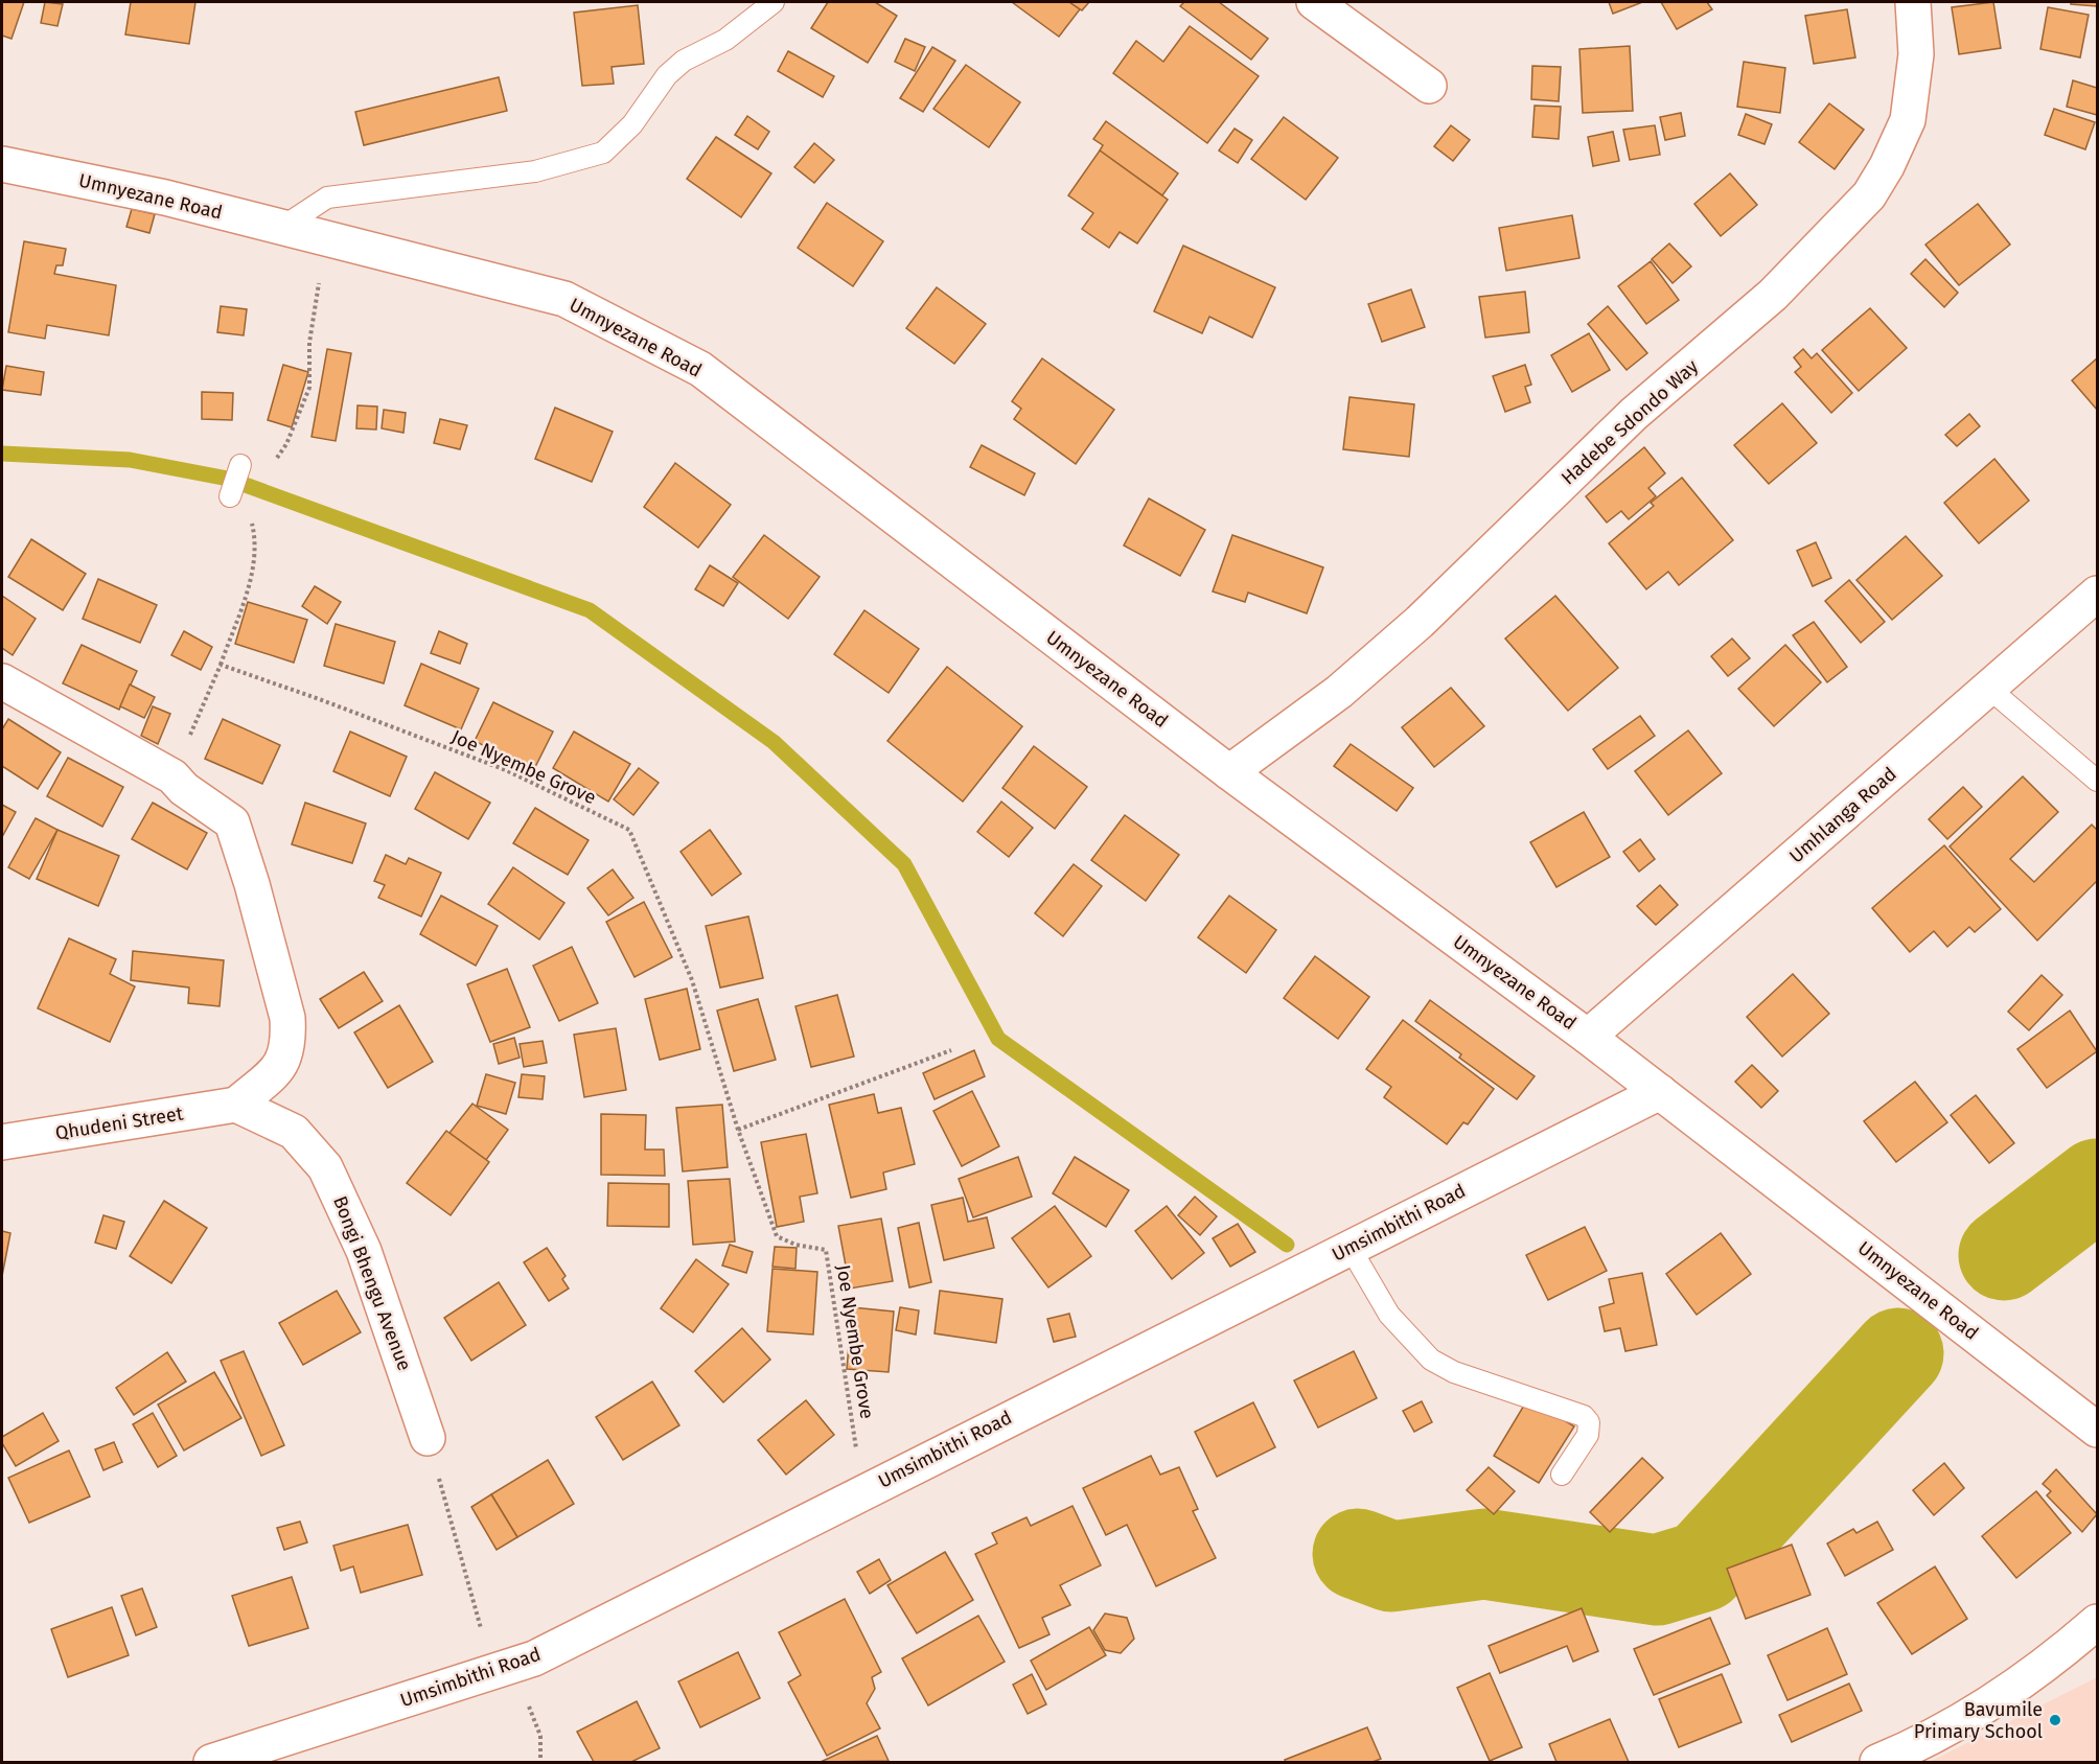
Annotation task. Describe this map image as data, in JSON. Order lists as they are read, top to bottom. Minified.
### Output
{"streets":{"street":["Umnyezane Road","Hadebe Sdondo Way","Umhlanga Road","Qhudeni Street","Umsimbithi Road","Bongi Bhengu Avenue"],"path":["Joe Nyembe Grove"]},"crossings":[["Umnyezane Road","Hadebe Sdondo Way"],["Umnyezane Road","Umhlanga Road"],["Umnyezane Road","Umsimbithi Road"],["Joe Nyembe Grove","Umsimbithi Road"],["Qhudeni Street","Bongi Bhengu Avenue"]],"places":["Bavumile Primary School"]}
